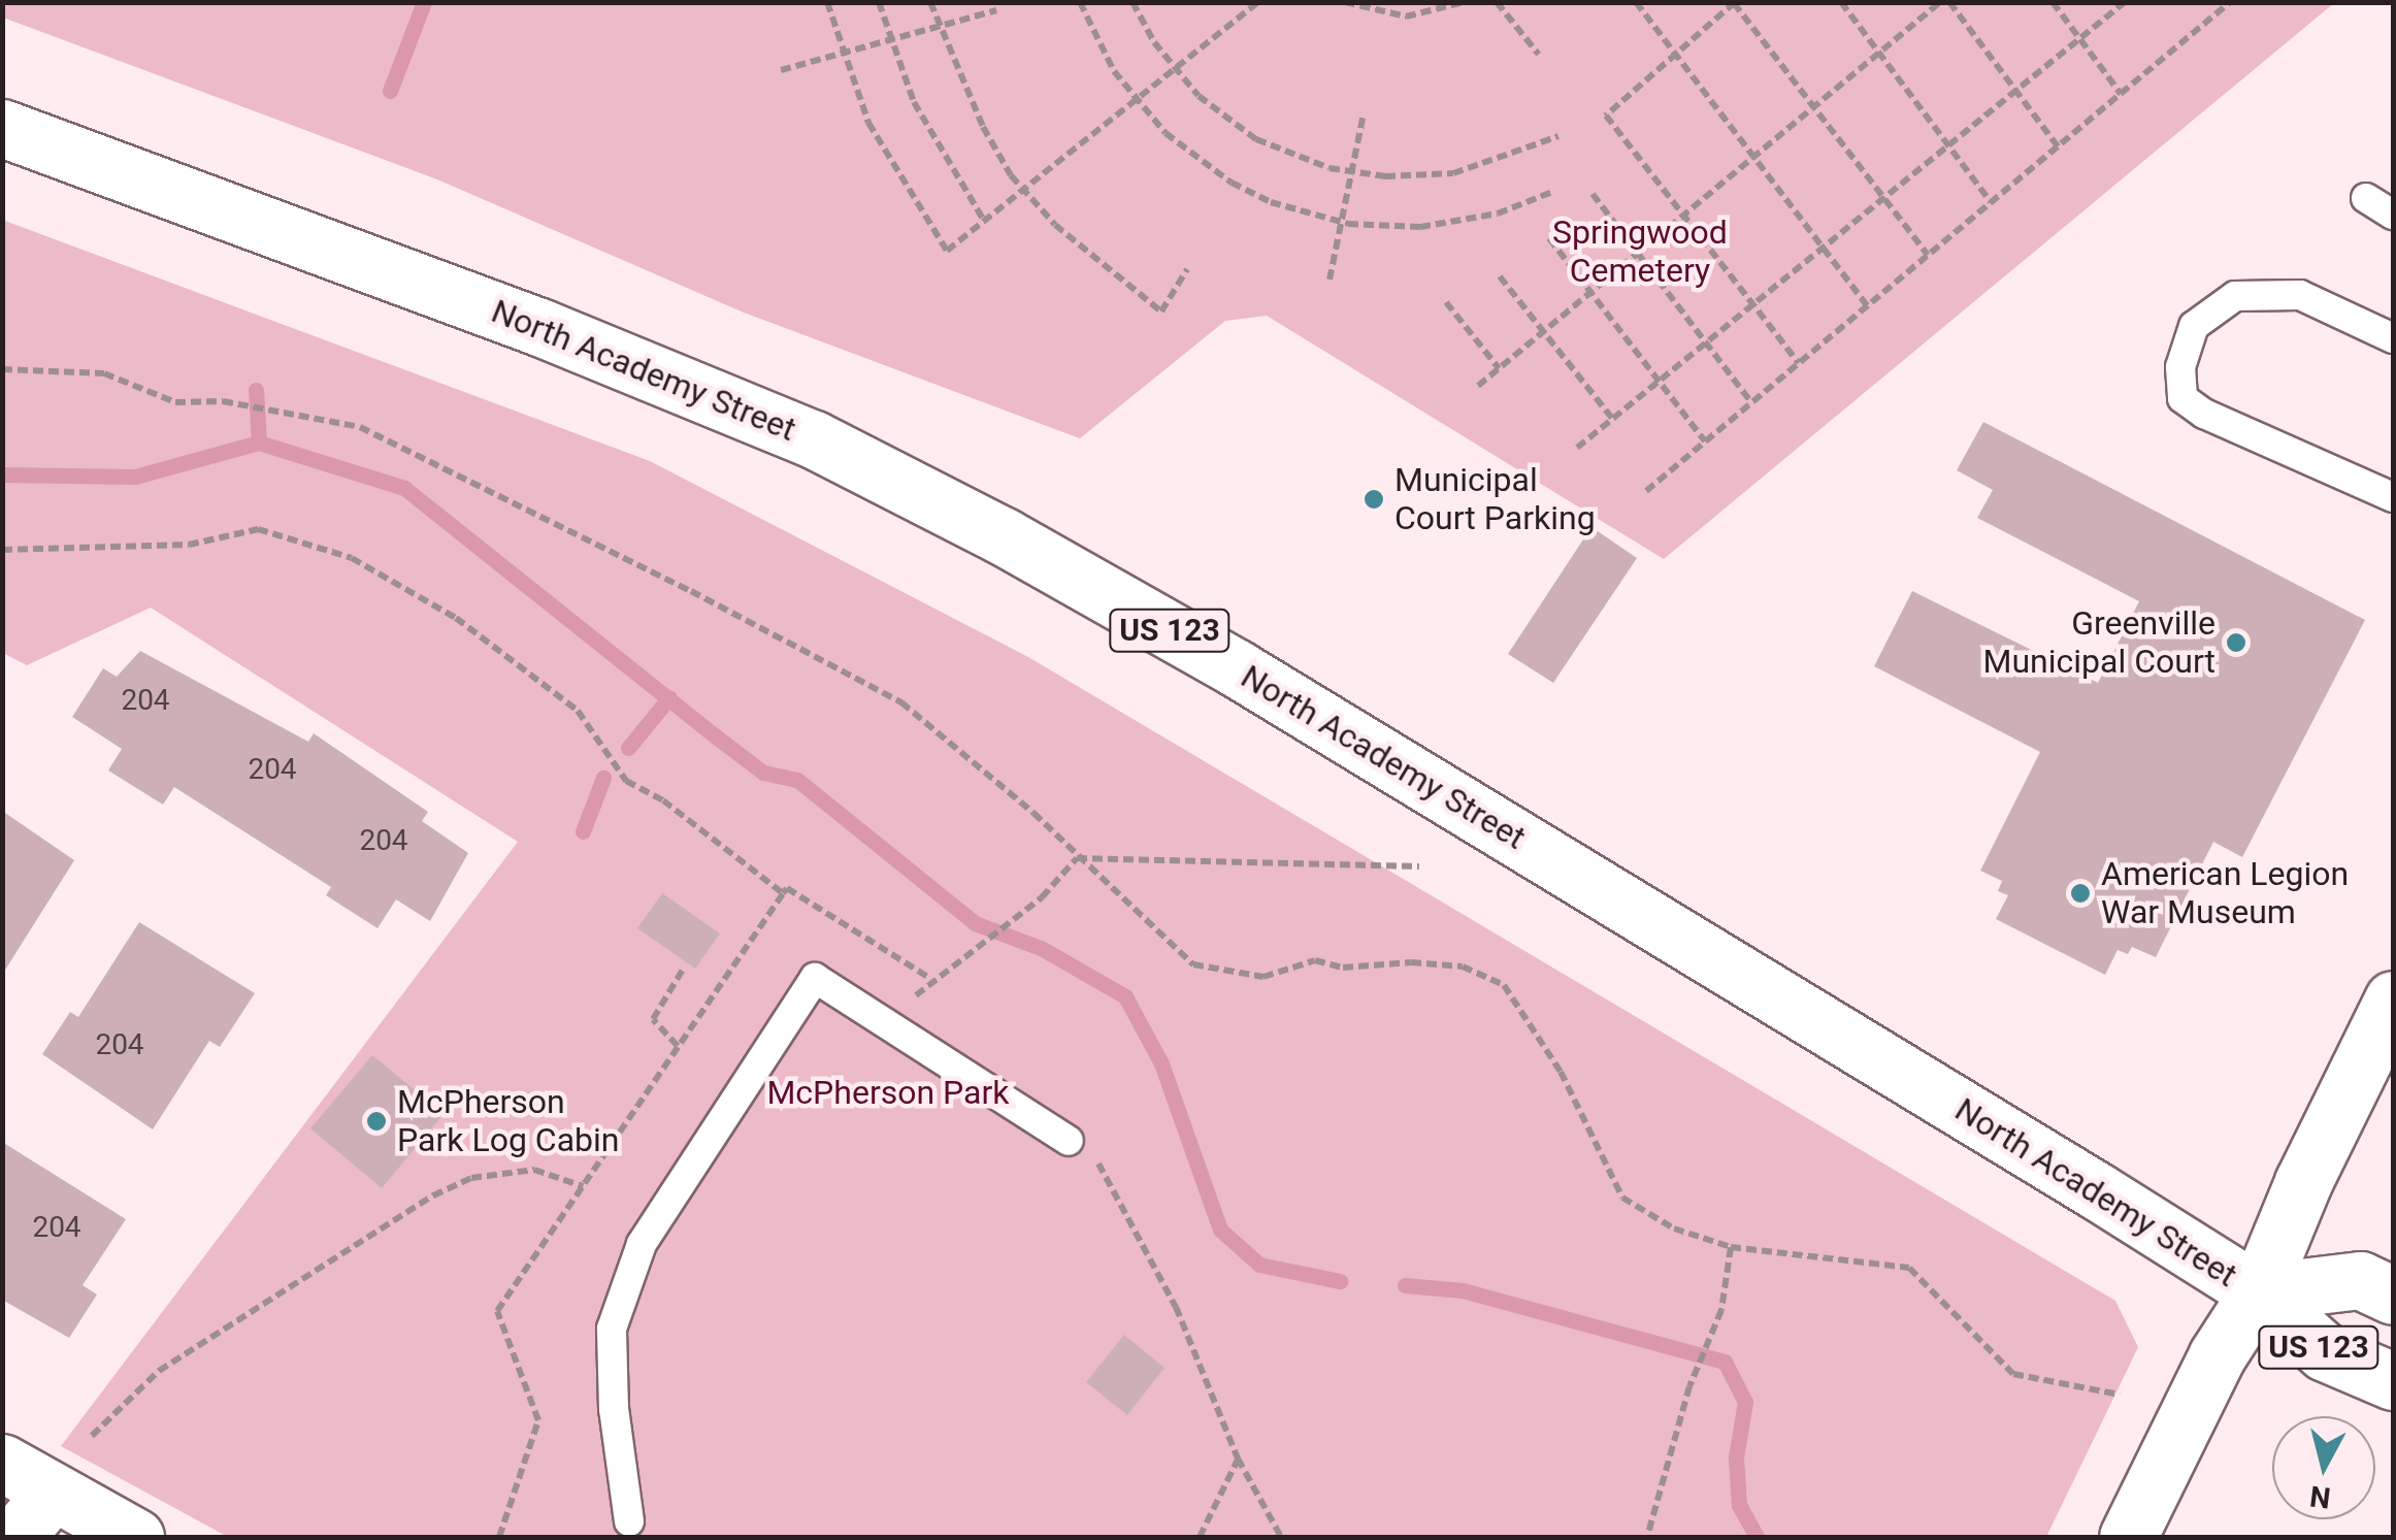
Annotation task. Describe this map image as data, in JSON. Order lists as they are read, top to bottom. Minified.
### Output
{"streets":{"main road":["North Academy Street","US 123"]},"parks":["Springwood Cemetery","McPherson Park"],"places":["Municipal Court Parking","Greenville Municipal Court","American Legion War Museum","McPherson Park Log Cabin"],"house_numbers":["204","204","204","204","204"],"north":"bottom"}
